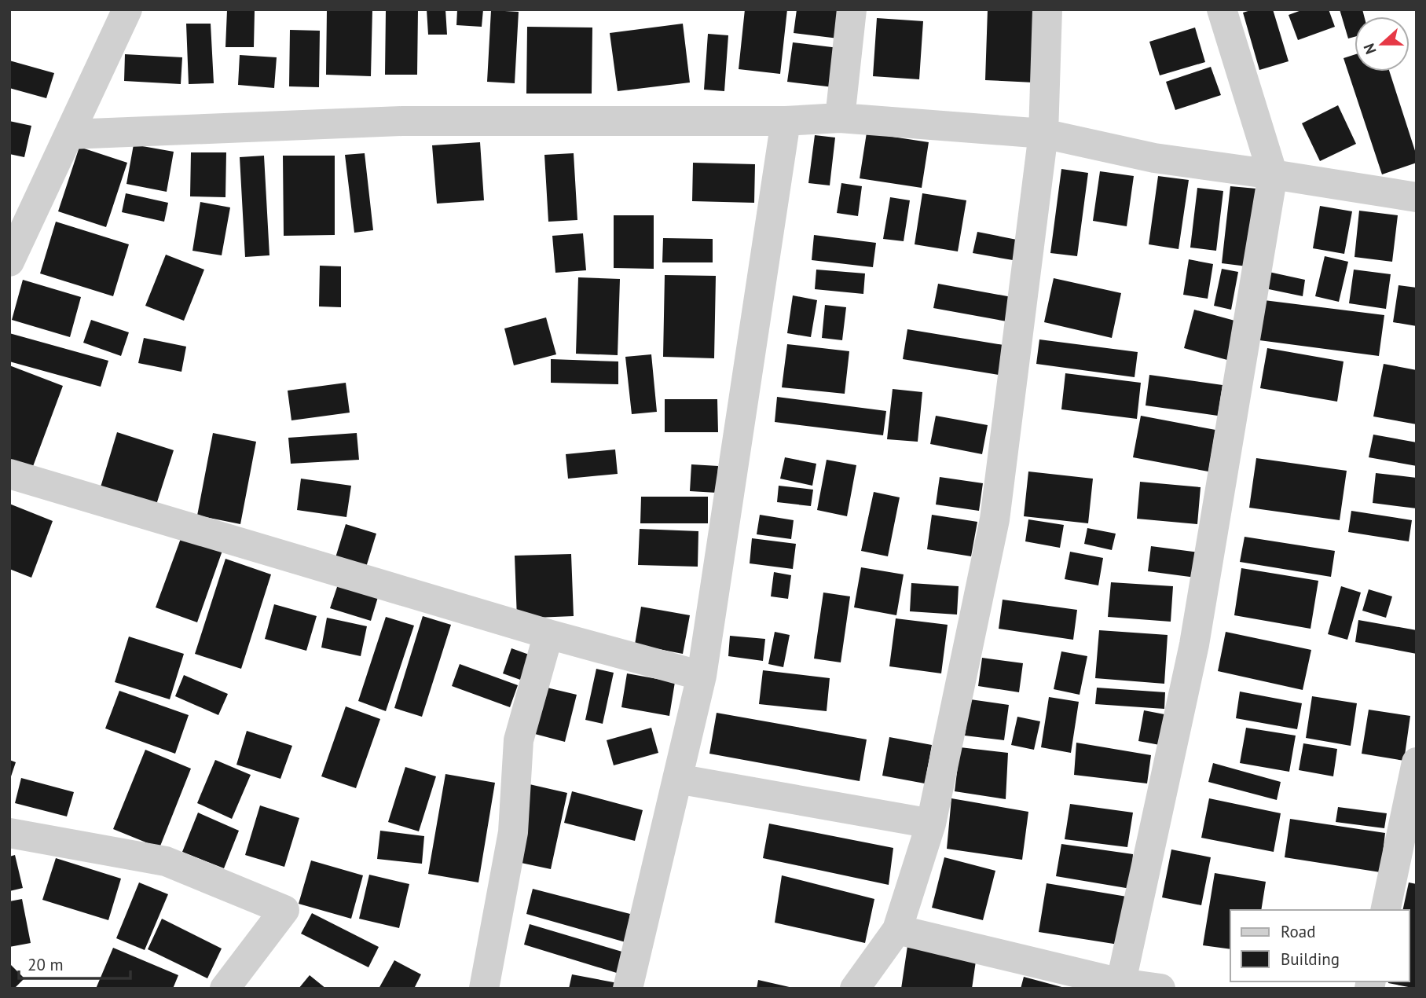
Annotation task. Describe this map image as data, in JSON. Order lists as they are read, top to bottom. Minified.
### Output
{"legend":["Road","Building"],"scale_bar":"20 m","north":"left"}
